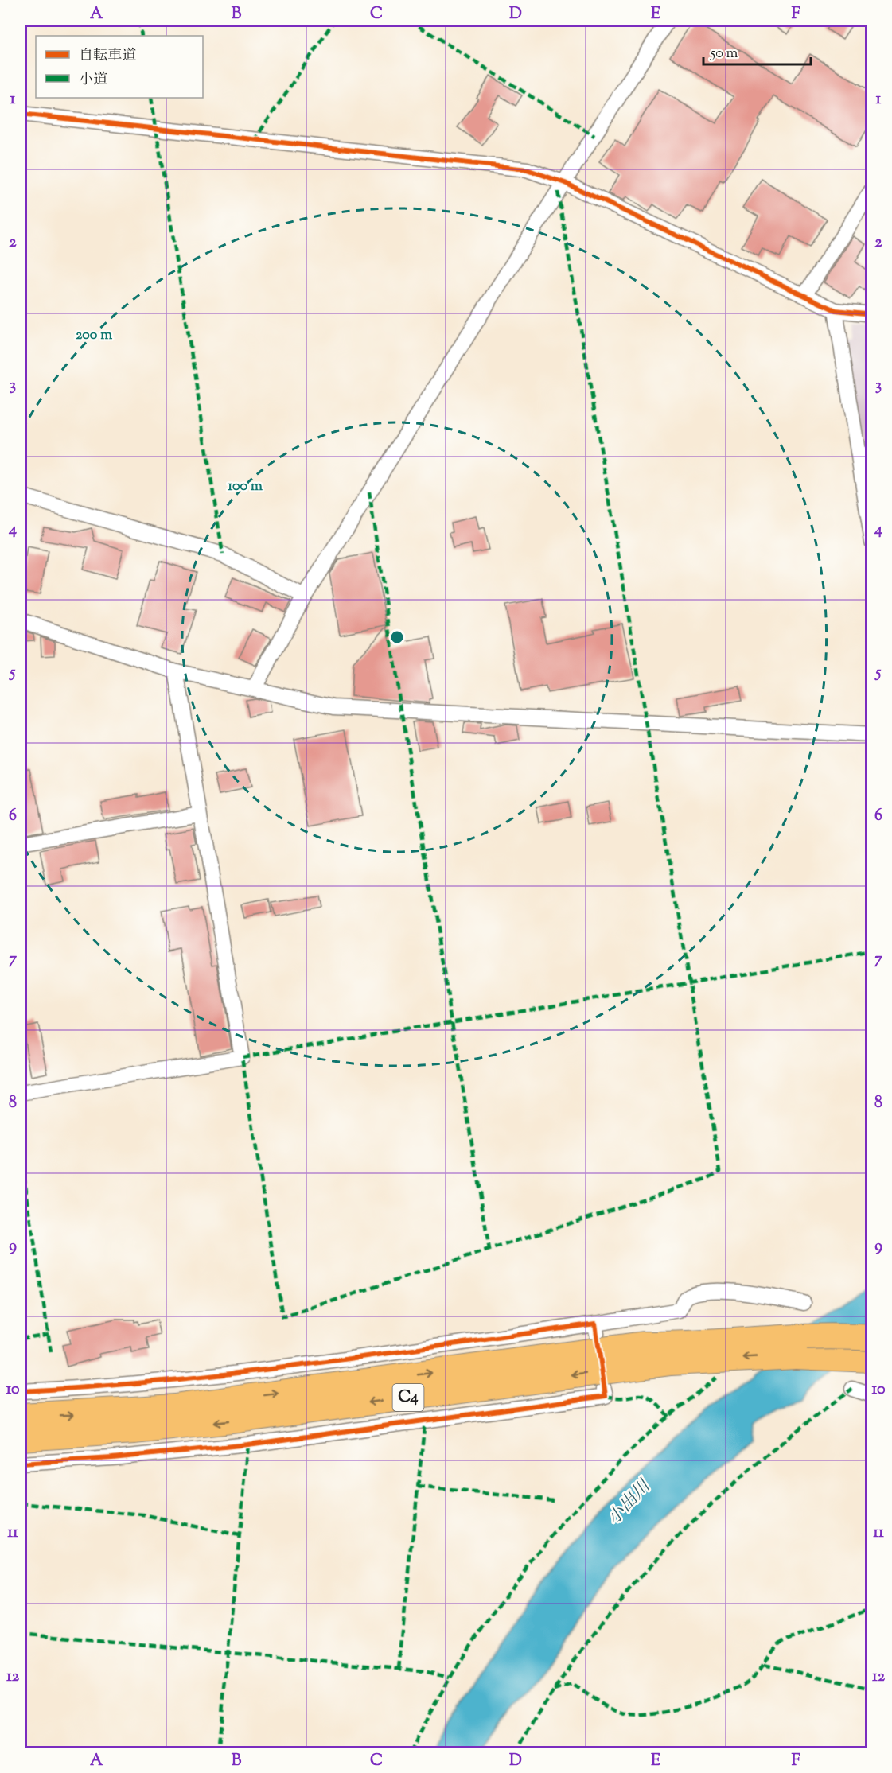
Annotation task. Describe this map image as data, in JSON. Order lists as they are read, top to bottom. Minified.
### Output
{"streets":{"highway":["C4"]},"water":["小出川"],"legend":["自転車道","小道"],"scale_bar":"50 m","grid":{"columns":["A","B","C","D","E","F"],"rows":["1","2","3","4","5","6","7","8","9","10","11","12"]},"rings":["200 m","100 m"]}
